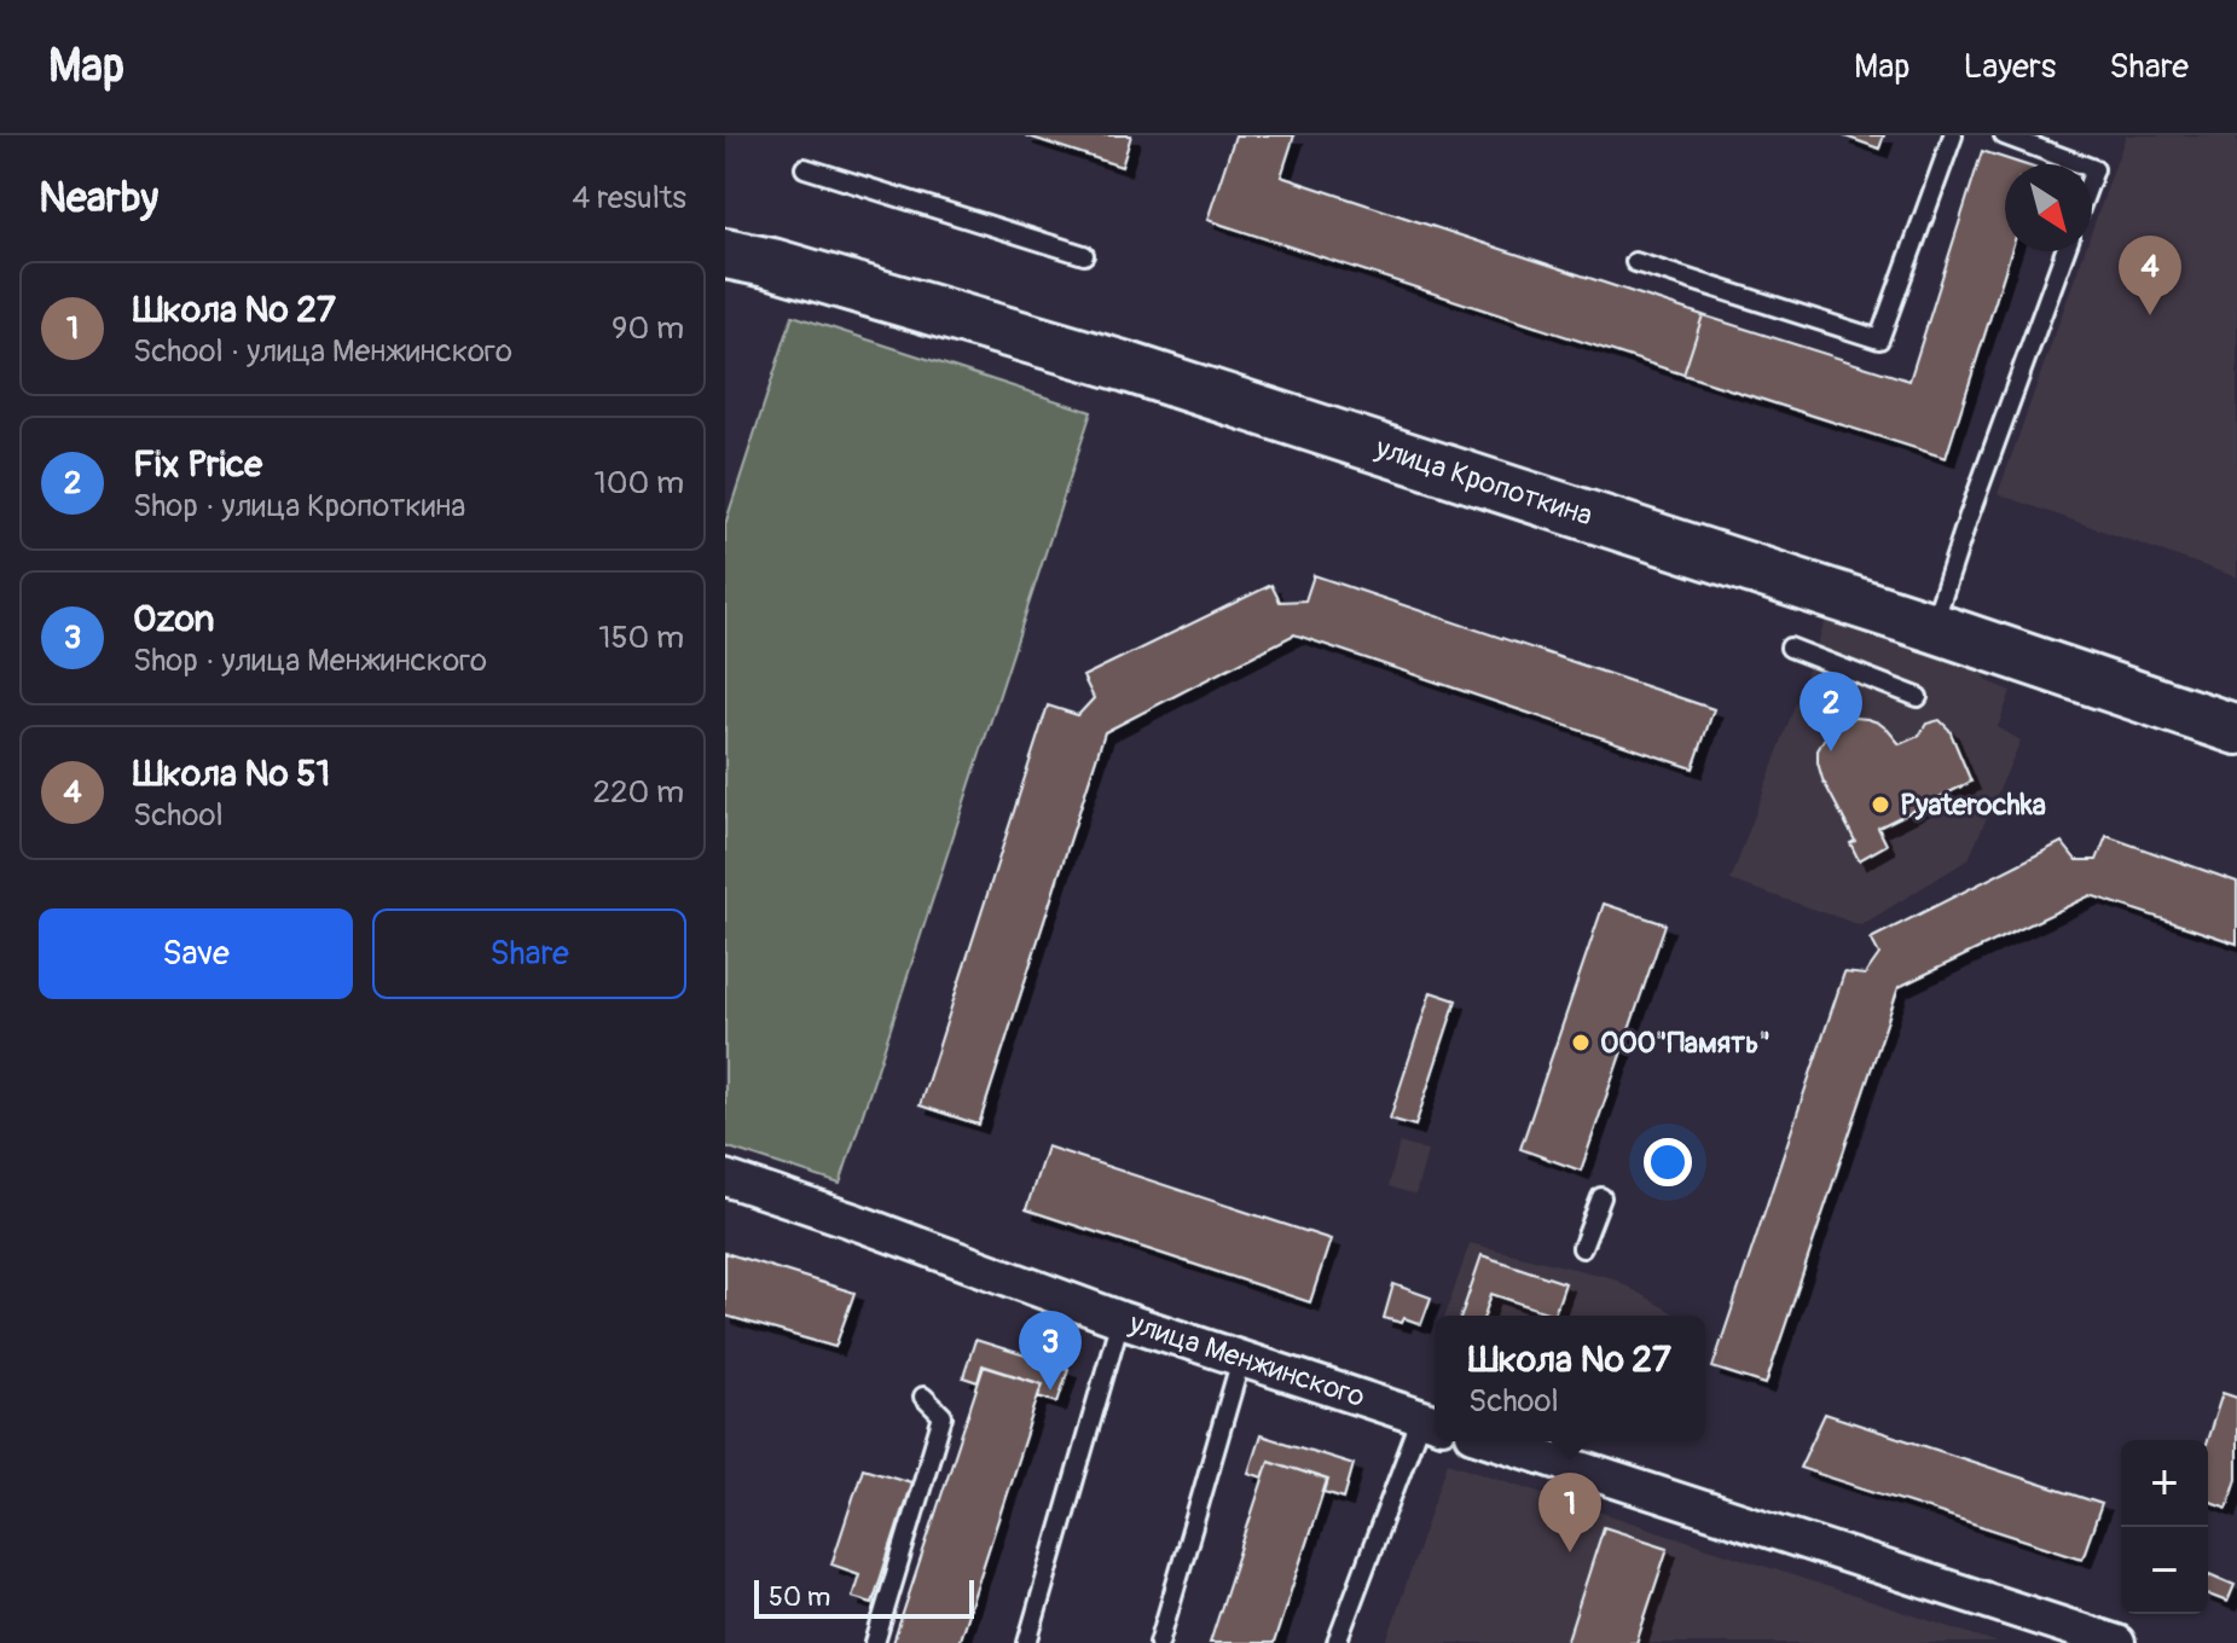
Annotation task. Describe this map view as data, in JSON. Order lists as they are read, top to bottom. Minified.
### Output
{"streets":{"street":["улица Кропоткина","улица Менжинского"]},"places":["Pyaterochka","ООО\"Память\""],"scale_bar":"50 m","north":"bottom right","page":{"header":"Map","nav":["Map","Layers","Share"],"heading":["Nearby","4 results"],"pins":["4","2","3","1"],"list":[{"mark":"1","name":"Школа № 27","note":"School · улица Менжинского","value":"90 m"},{"mark":"2","name":"Fix Price","note":"Shop · улица Кропоткина","value":"100 m"},{"mark":"3","name":"Ozon","note":"Shop · улица Менжинского","value":"150 m"},{"mark":"4","name":"Школа № 51","note":"School","value":"220 m"}],"buttons":["Save","Share"],"popup":["Школа № 27","School"],"map_buttons":["+","−"],"scale":"50 m"}}
